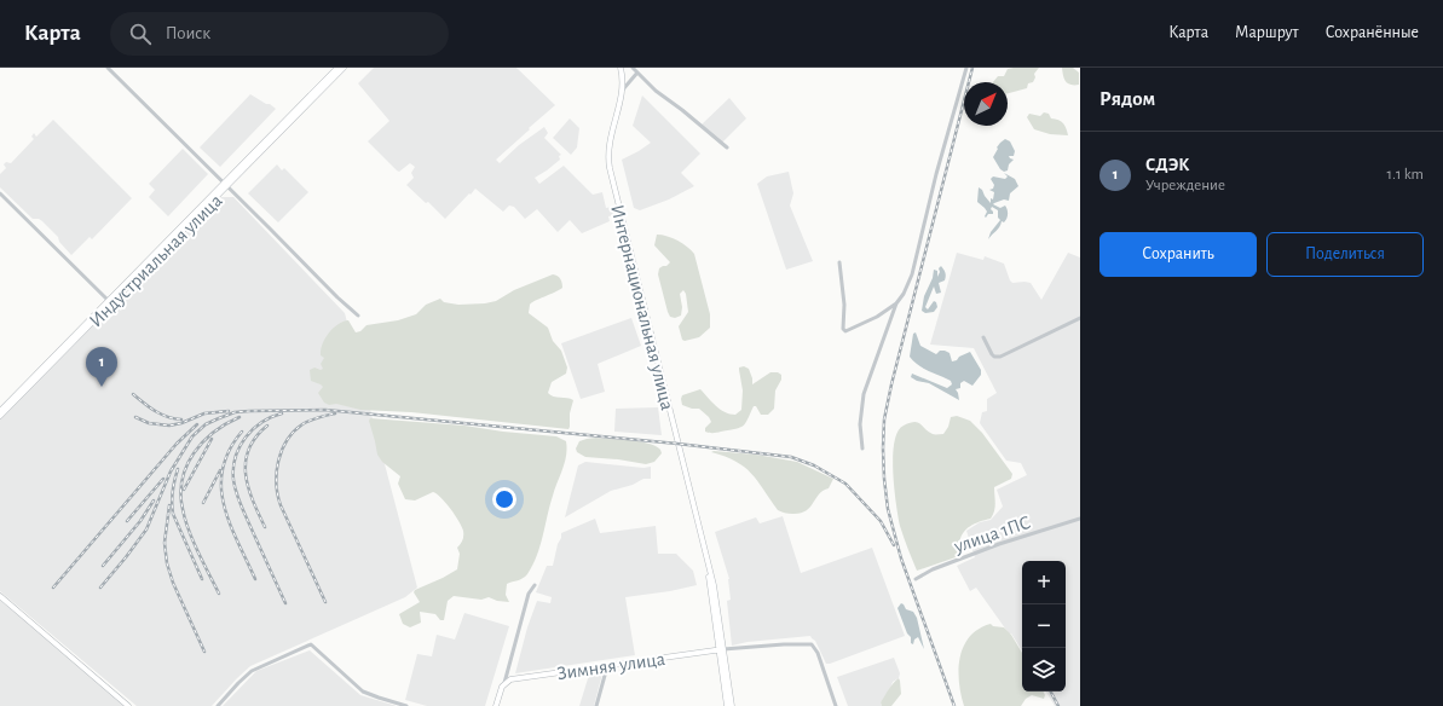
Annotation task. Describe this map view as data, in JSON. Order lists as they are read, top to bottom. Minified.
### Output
{"streets":{"main road":["Индустриальная улица","Интернациональная улица","Зимняя улица"],"street":["улица 1ПС"]},"crossings":[["Интернациональная улица","Зимняя улица"]],"north":"top right","page":{"header":"Карта","search":"Поиск","nav":["Карта","Маршрут","Сохранённые"],"heading":"Рядом","list":[{"mark":"1","name":"СДЭК","note":"Учреждение","value":"1.1 km"}],"buttons":["Сохранить","Поделиться"],"pins":"1","map_buttons":["+","−"]}}
